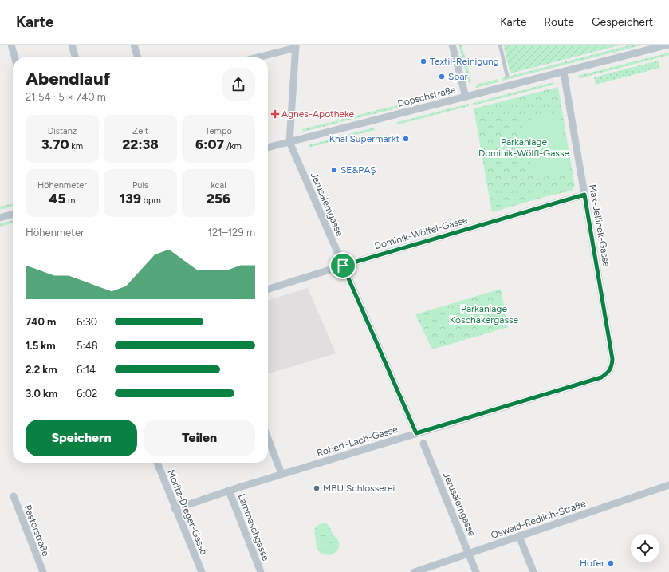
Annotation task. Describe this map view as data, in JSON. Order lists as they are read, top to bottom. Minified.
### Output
{"streets":{"street":["Dopschstraße","Jerusalemgasse","Max-Jellinek-Gasse","Dominik-Wölfel-Gasse","Robert-Lach-Gasse","Moritz-Dreger-Gasse","Oswald-Redlich-Straße","Lammaschgasse","Pastorstraße"]},"crossings":[["Dopschstraße","Jerusalemgasse"],["Dopschstraße","Max-Jellinek-Gasse"],["Jerusalemgasse","Dominik-Wölfel-Gasse"],["Jerusalemgasse","Robert-Lach-Gasse"],["Jerusalemgasse","Oswald-Redlich-Straße"],["Max-Jellinek-Gasse","Dominik-Wölfel-Gasse"],["Max-Jellinek-Gasse","Robert-Lach-Gasse"],["Robert-Lach-Gasse","Moritz-Dreger-Gasse"],["Robert-Lach-Gasse","Lammaschgasse"]],"parks":["Parkanlage Dominik-Wölfl-Gasse","Parkanlage Koschakergasse"],"places":{"other":["Textil-Reinigung","Spar","Khal Supermarkt","SE&PAŞ","MBU Schlosserei","Hofer"],"health":["Agnes-Apotheke"]},"page":{"header":"Karte","nav":["Karte","Route","Gespeichert"],"heading":["Abendlauf","21:54 · 5 × 740 m"],"stats":[["Distanz","3.70 km"],["Zeit","22:38"],["Tempo","6:07 /km"],["Höhenmeter","45 m"],["Puls","139 bpm"],["kcal","256"]],"chart":["Höhenmeter","121–129 m"],"list":[{"name":"740 m","note":"6:30"},{"name":"1.5 km","note":"5:48"},{"name":"2.2 km","note":"6:14"},{"name":"3.0 km","note":"6:02"}],"buttons":["Speichern","Teilen"]}}
